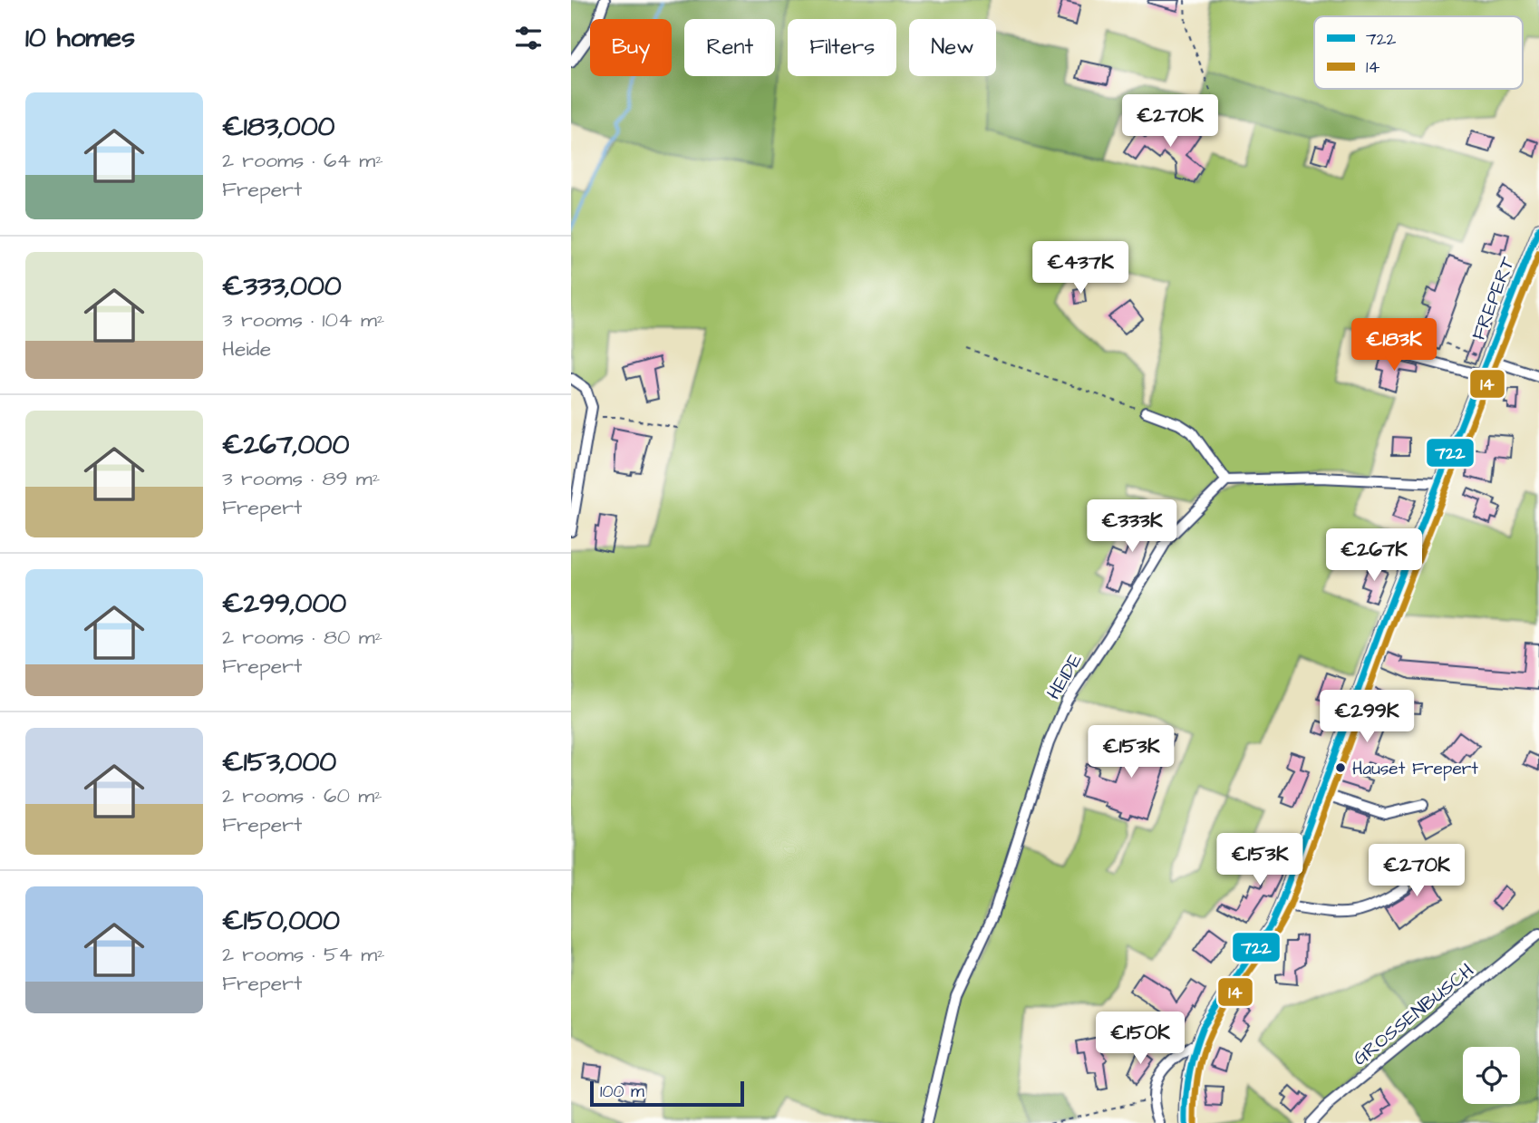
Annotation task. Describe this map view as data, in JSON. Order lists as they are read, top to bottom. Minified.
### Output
{"streets":{"street":["FREPERT","HEIDE","GROSSENBUSCH"]},"places":["Hauset Frepert"],"lines":["transit line 722","transit line 14"],"legend":["722","14"],"scale_bar":"100 m","page":{"heading":"10 homes","chip":["Buy","Rent","Filters","New"],"list":[{"name":"€183,000","note":"2 rooms · 64 m² · Frepert"},{"name":"€333,000","note":"3 rooms · 104 m² · Heide"},{"name":"€267,000","note":"3 rooms · 89 m² · Frepert"},{"name":"€299,000","note":"2 rooms · 80 m² · Frepert"},{"name":"€153,000","note":"2 rooms · 60 m² · Frepert"},{"name":"€150,000","note":"2 rooms · 54 m² · Frepert"}],"price":["€270K","€437K","€183K","€333K","€267K","€299K","€153K","€153K","€270K","€150K"],"scale":"100 m"}}
